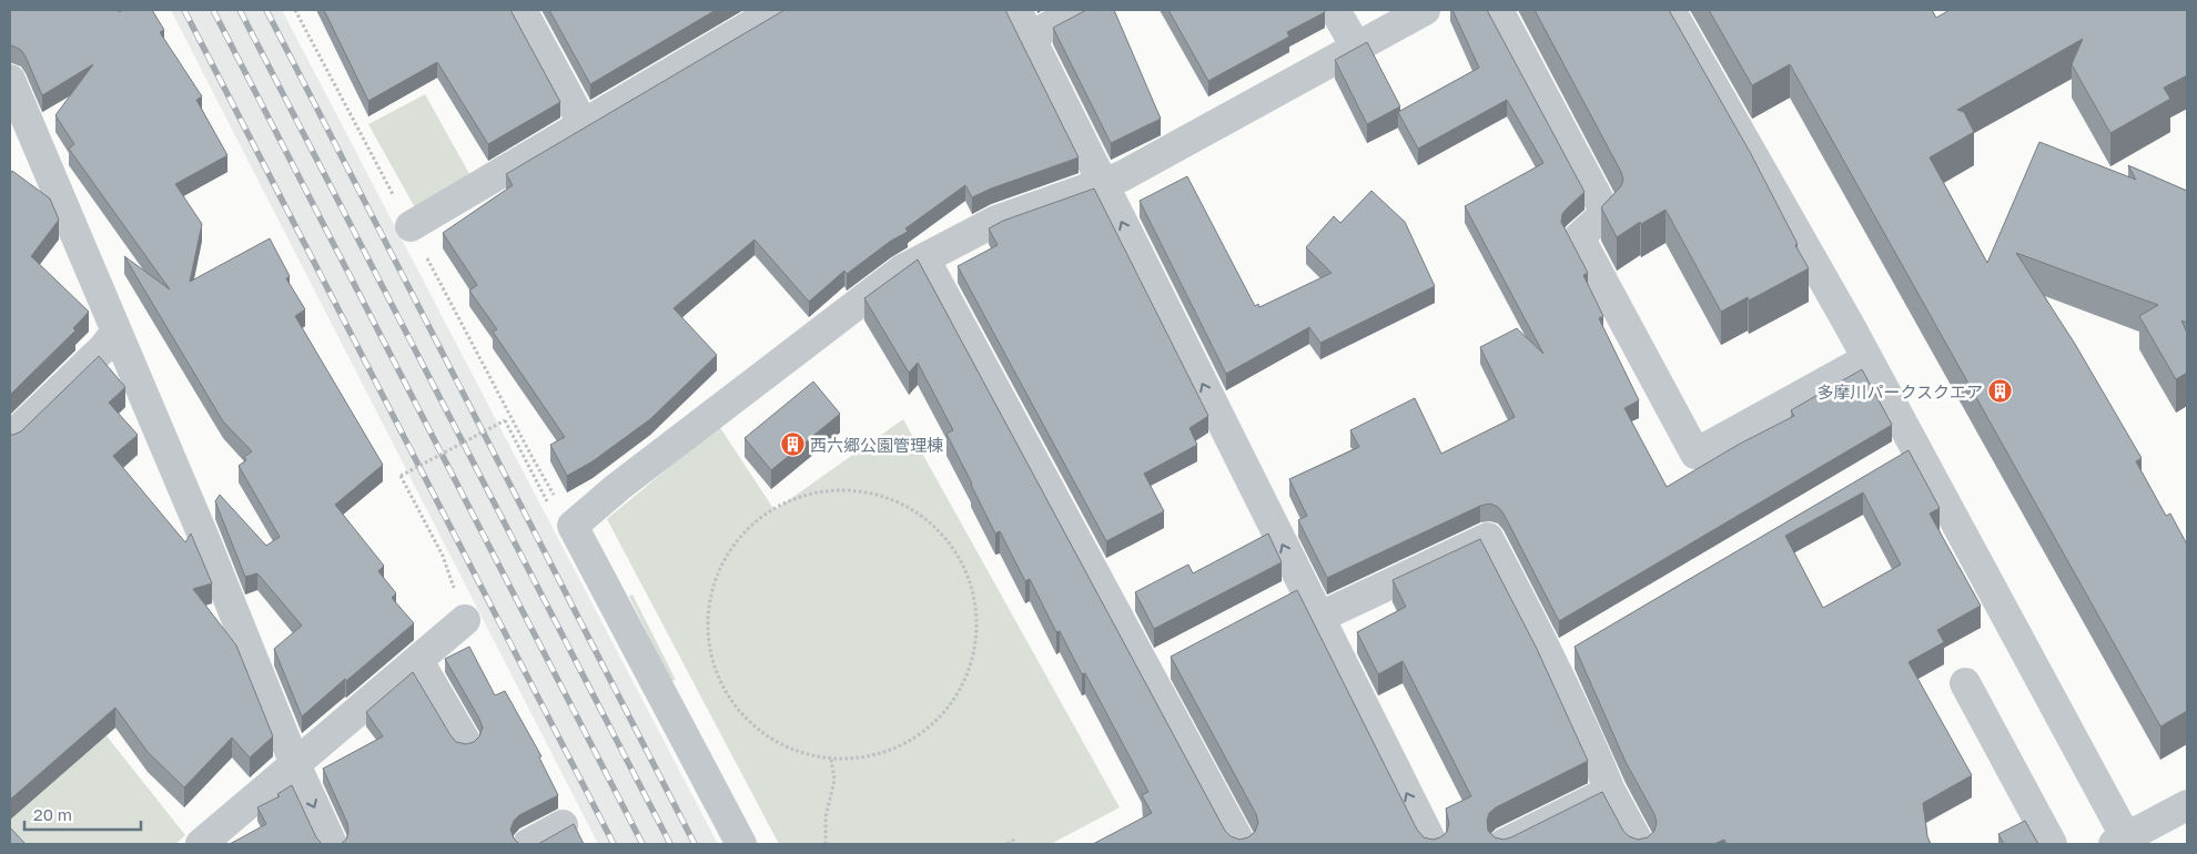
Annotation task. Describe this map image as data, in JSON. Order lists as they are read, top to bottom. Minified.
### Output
{"places":{"building":["多摩川パークスクエア","西六郷公園管理棟"]},"scale_bar":"20 m"}
